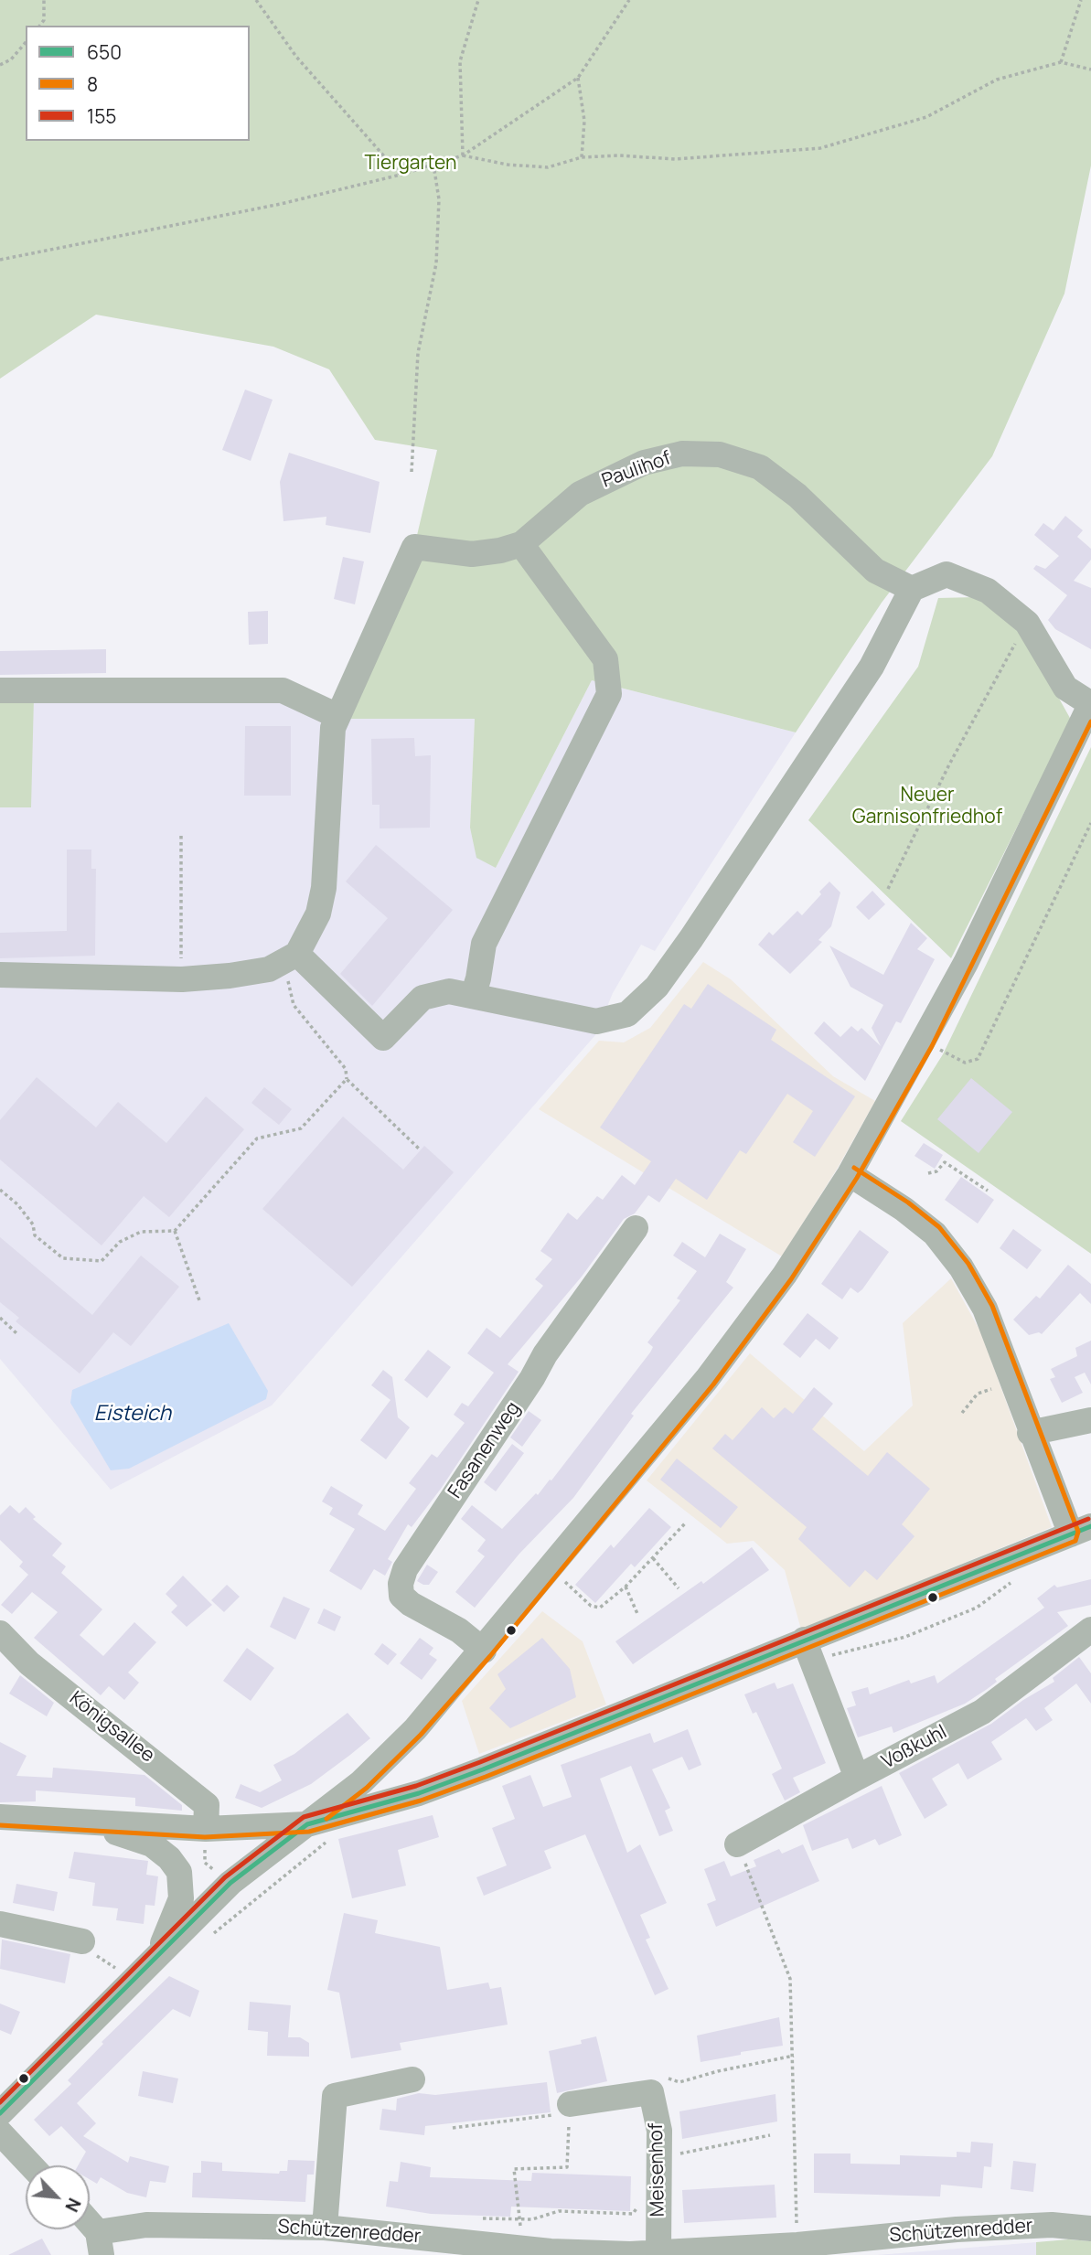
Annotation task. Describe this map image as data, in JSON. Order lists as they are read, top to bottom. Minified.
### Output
{"streets":{"street":["Paulihof","Fasanenweg","Königsallee","Voßkuhl","Meisenhof","Schützenredder"]},"crossings":[["Meisenhof","Schützenredder"]],"water":["Eisteich"],"parks":["Tiergarten","Neuer Garnisonfriedhof"],"lines":["transit line 8","transit line 155","transit line 650"],"legend":["650","8","155"],"north":"bottom right"}
